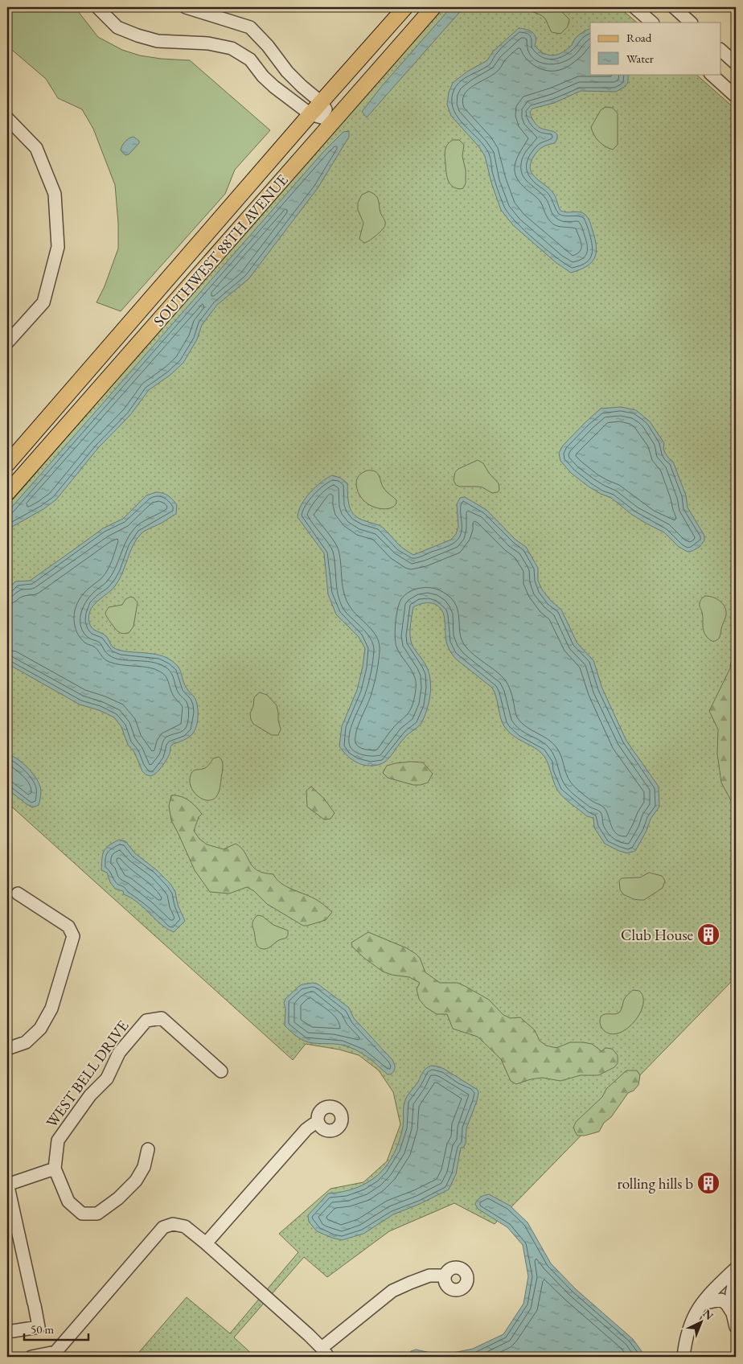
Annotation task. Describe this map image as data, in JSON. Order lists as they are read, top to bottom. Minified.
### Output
{"streets":{"main road":["SOUTHWEST 88TH AVENUE"],"street":["WEST BELL DRIVE"]},"places":{"building":["Club House","rolling hills b"]},"legend":["Road","Water"],"scale_bar":"50 m","north":"top right"}
